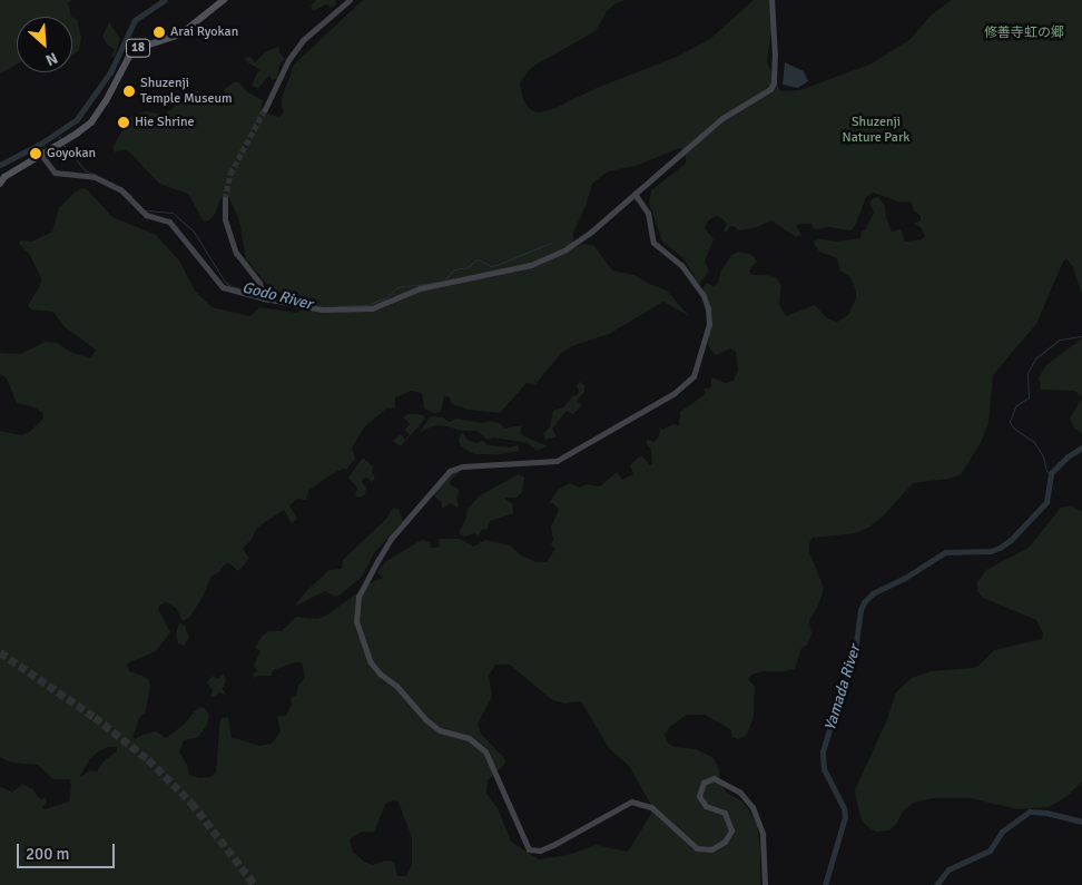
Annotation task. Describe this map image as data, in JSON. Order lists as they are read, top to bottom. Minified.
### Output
{"streets":{"main road":["18"]},"water":["Godo River","Yamada River"],"parks":["修善寺虹の郷","Shuzenji Nature Park"],"places":["Arai Ryokan","Shuzenji Temple Museum","Hie Shrine","Goyokan"],"scale_bar":"200 m","north":"bottom right"}
